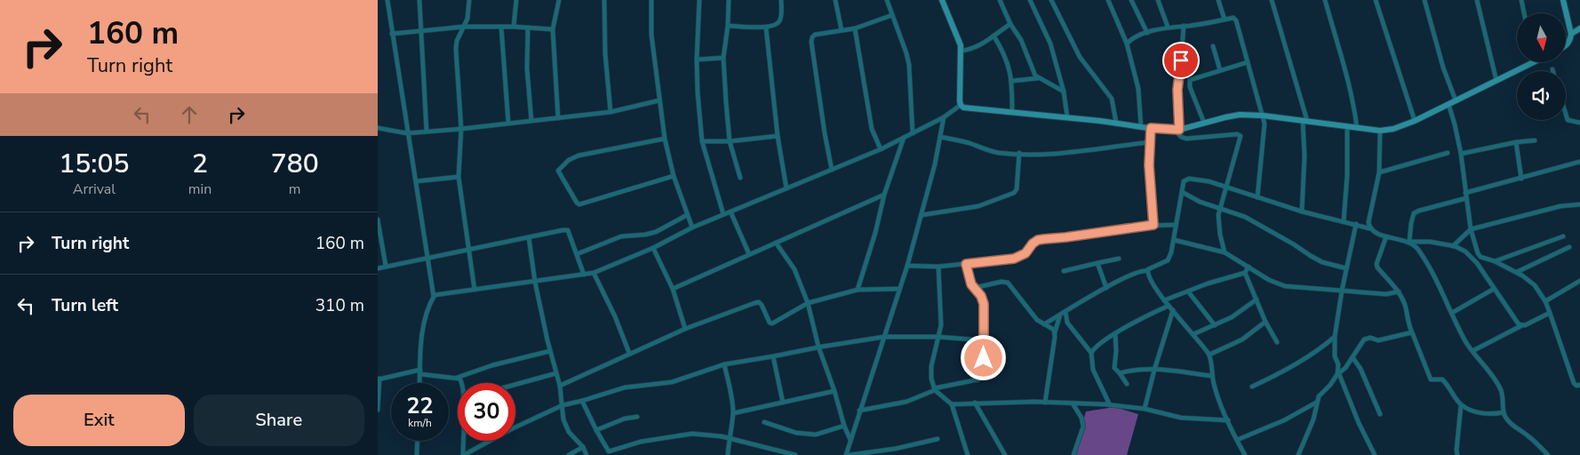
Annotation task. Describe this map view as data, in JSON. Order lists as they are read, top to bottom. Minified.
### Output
{"north":"bottom","page":{"turn":["160 m","Turn right"],"eta":["15:05","Arrival","2","min","780","m"],"list":[{"name":"Turn right","value":"160 m"},{"name":"Turn left","value":"310 m"}],"speed":"22 km/h","limit":"30","buttons":["Exit","Share"]}}
